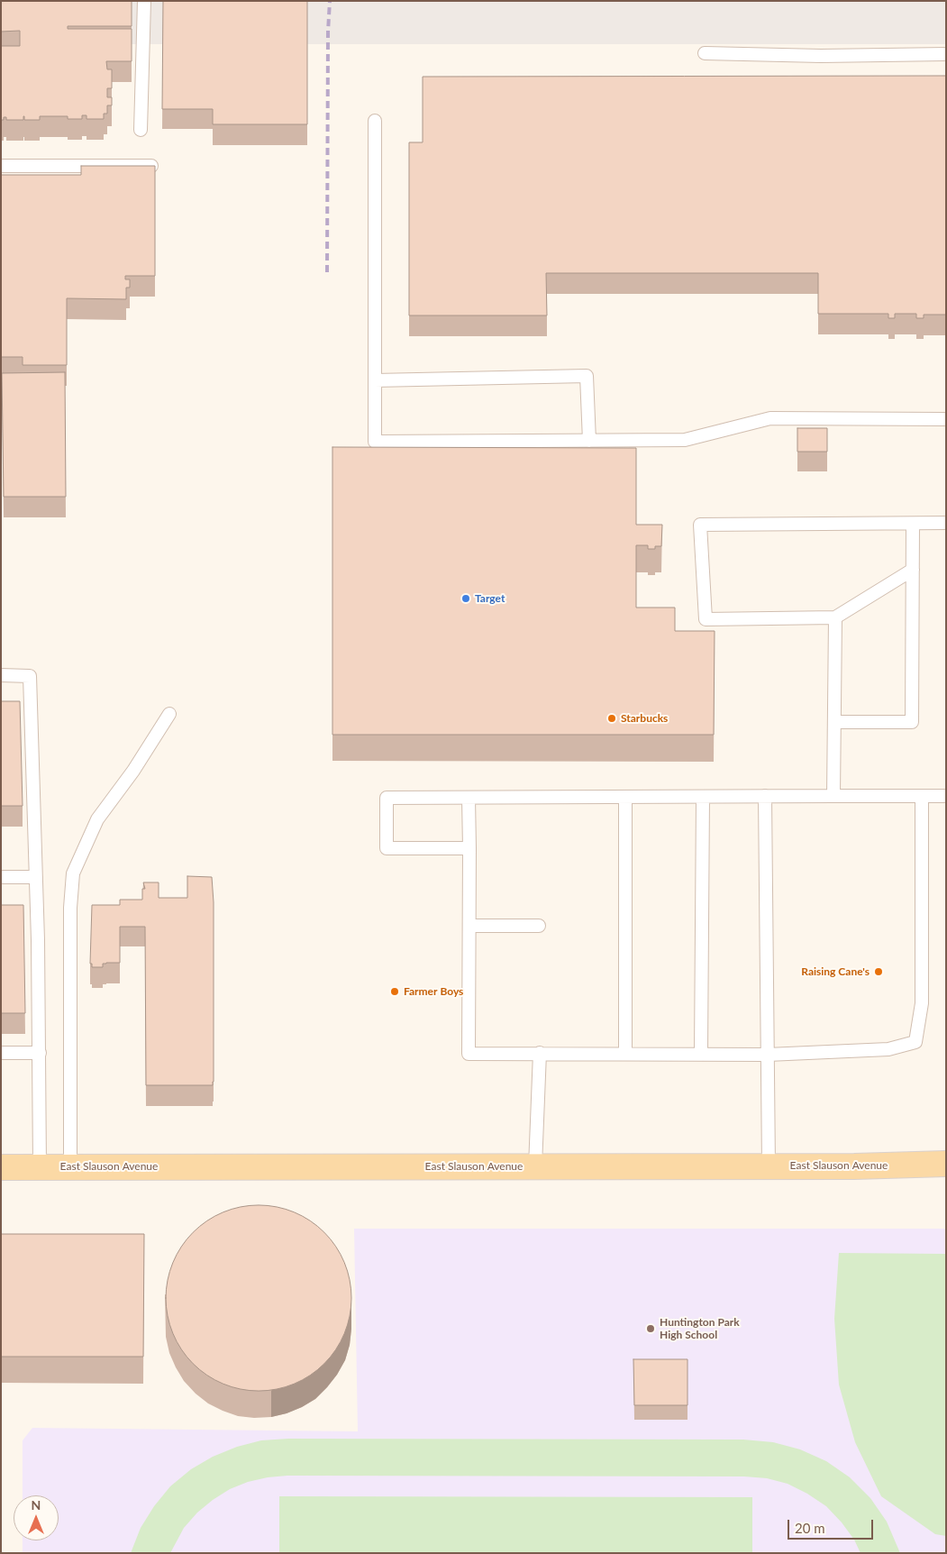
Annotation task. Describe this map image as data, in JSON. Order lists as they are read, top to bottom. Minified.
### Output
{"streets":{"main road":["East Slauson Avenue"]},"places":["Target","Starbucks","Raising Cane's","Farmer Boys","Huntington Park High School"],"scale_bar":"20 m","north":"top"}
